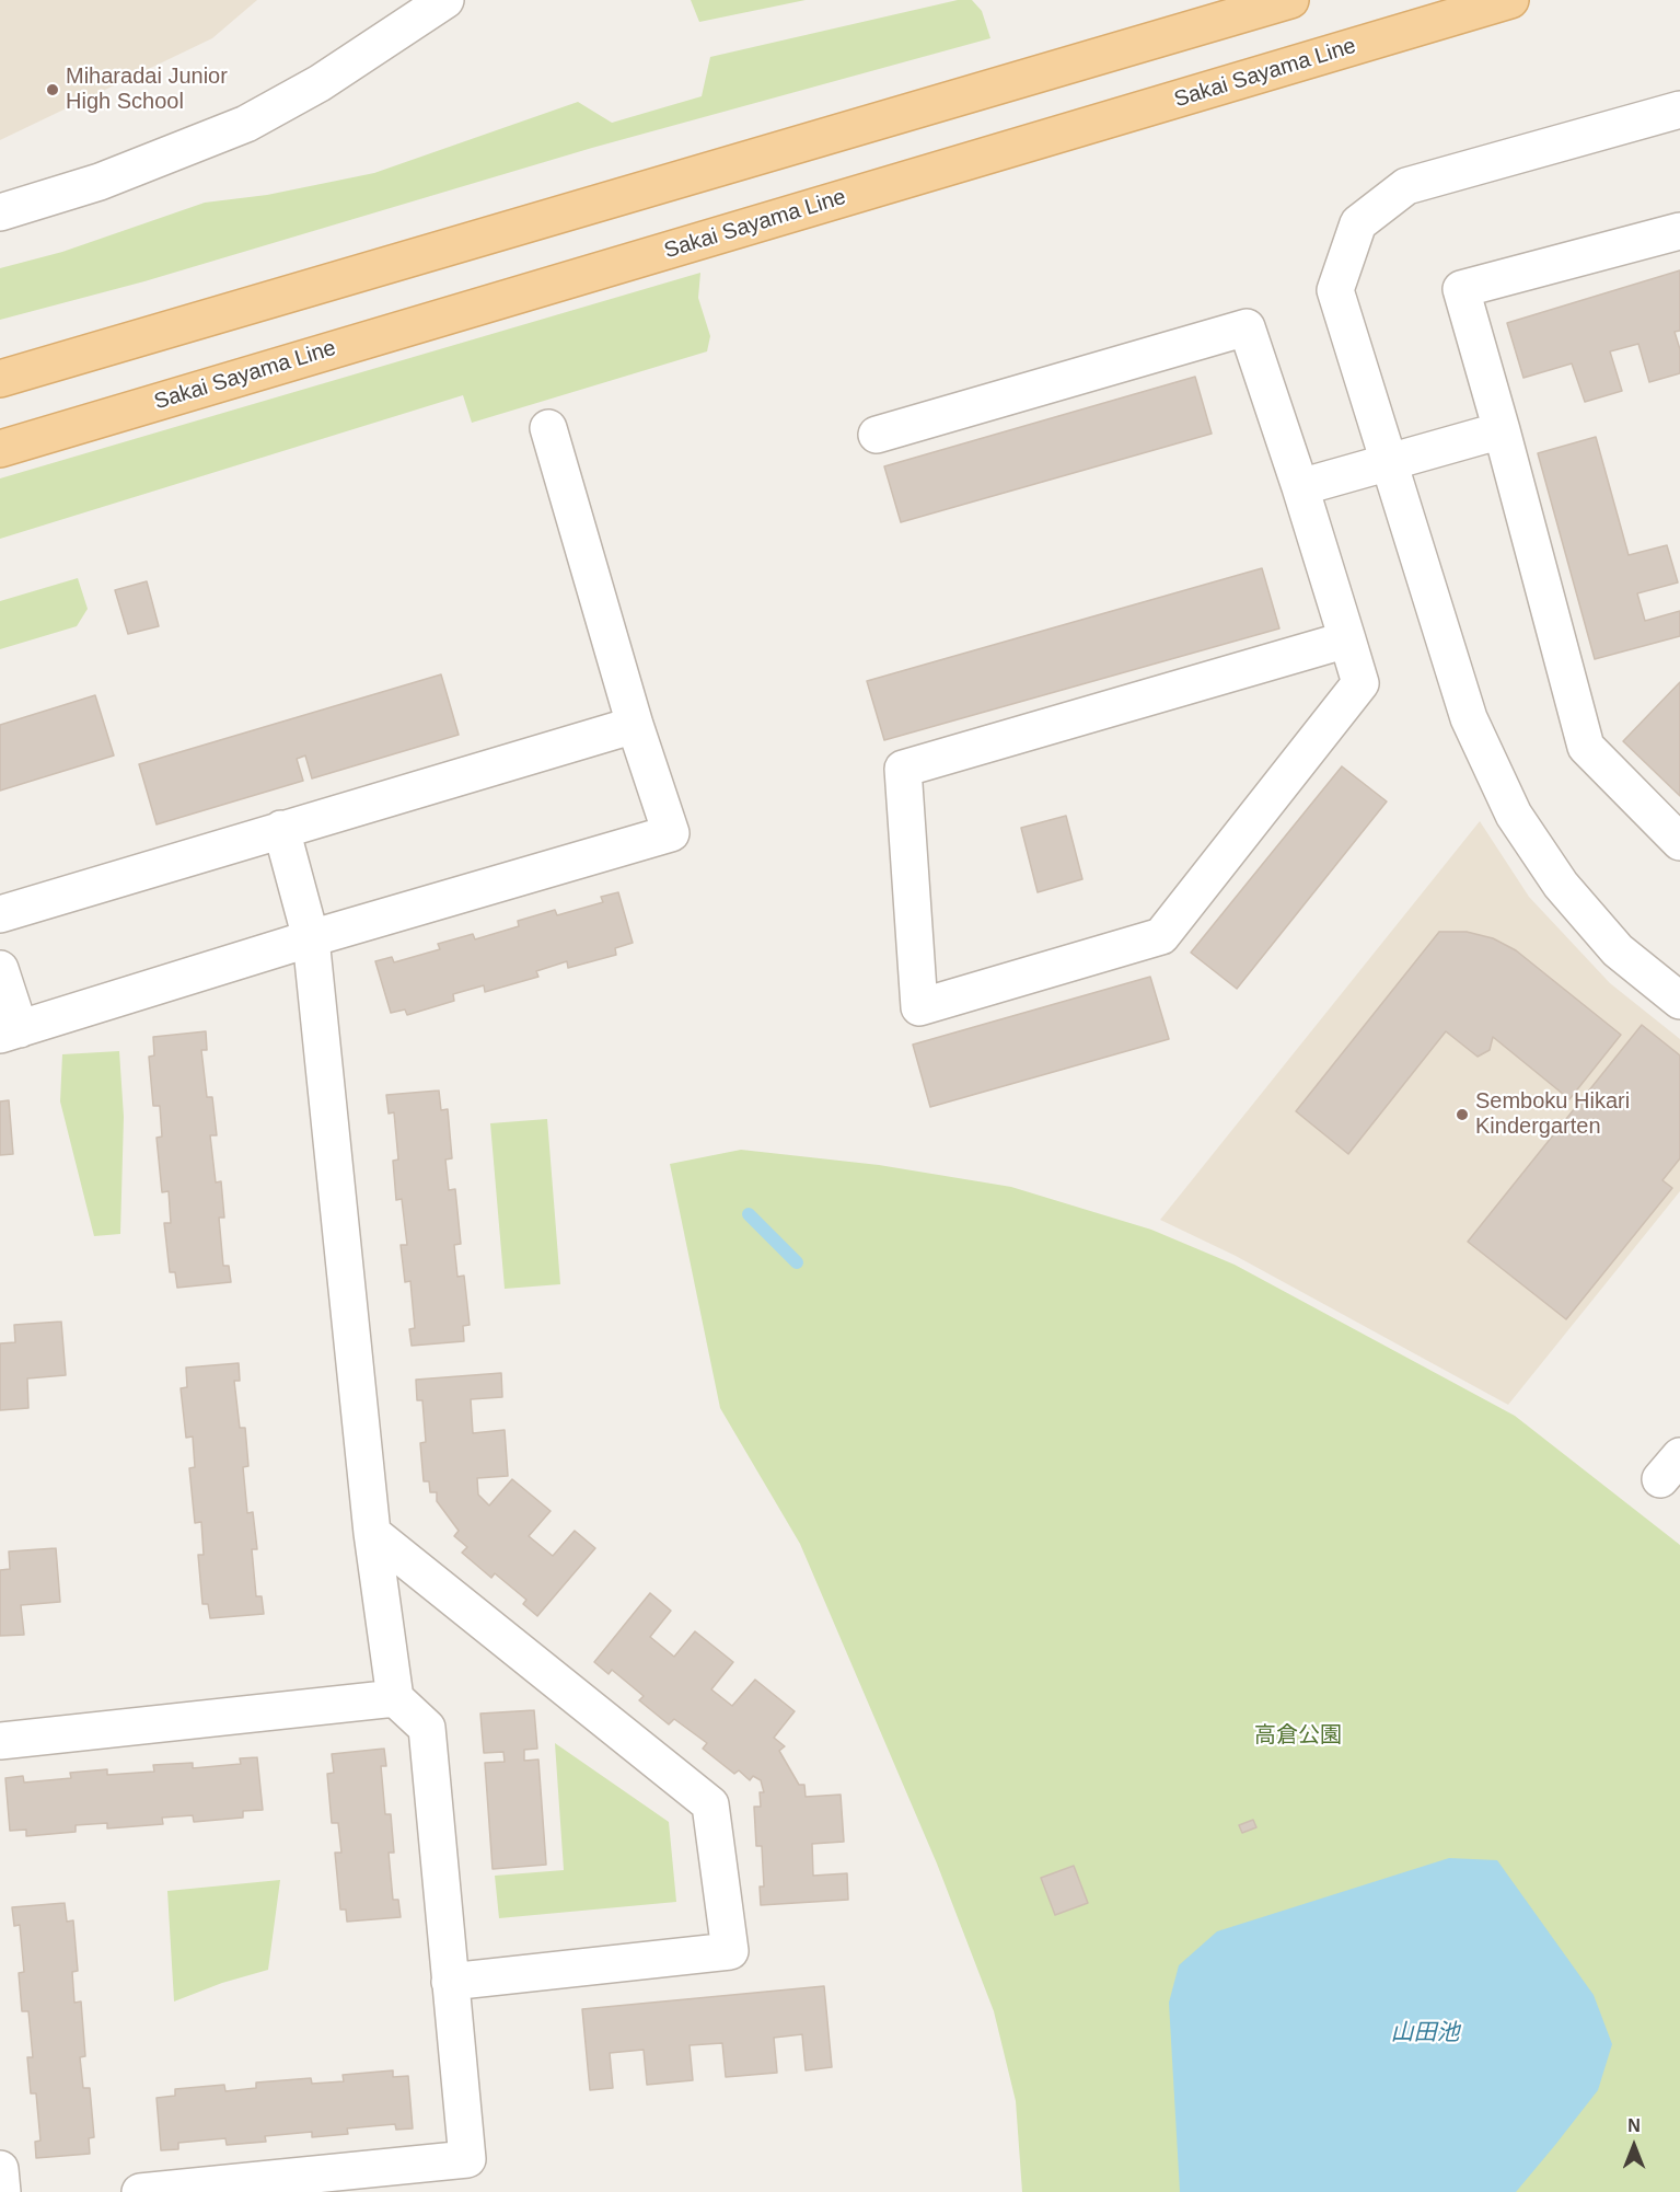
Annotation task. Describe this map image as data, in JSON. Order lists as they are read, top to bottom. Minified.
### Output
{"streets":{"main road":["Sakai Sayama Line"]},"water":["山田池"],"parks":["高倉公園"],"places":["Miharadai Junior High School","Semboku Hikari Kindergarten"],"north":"top"}
